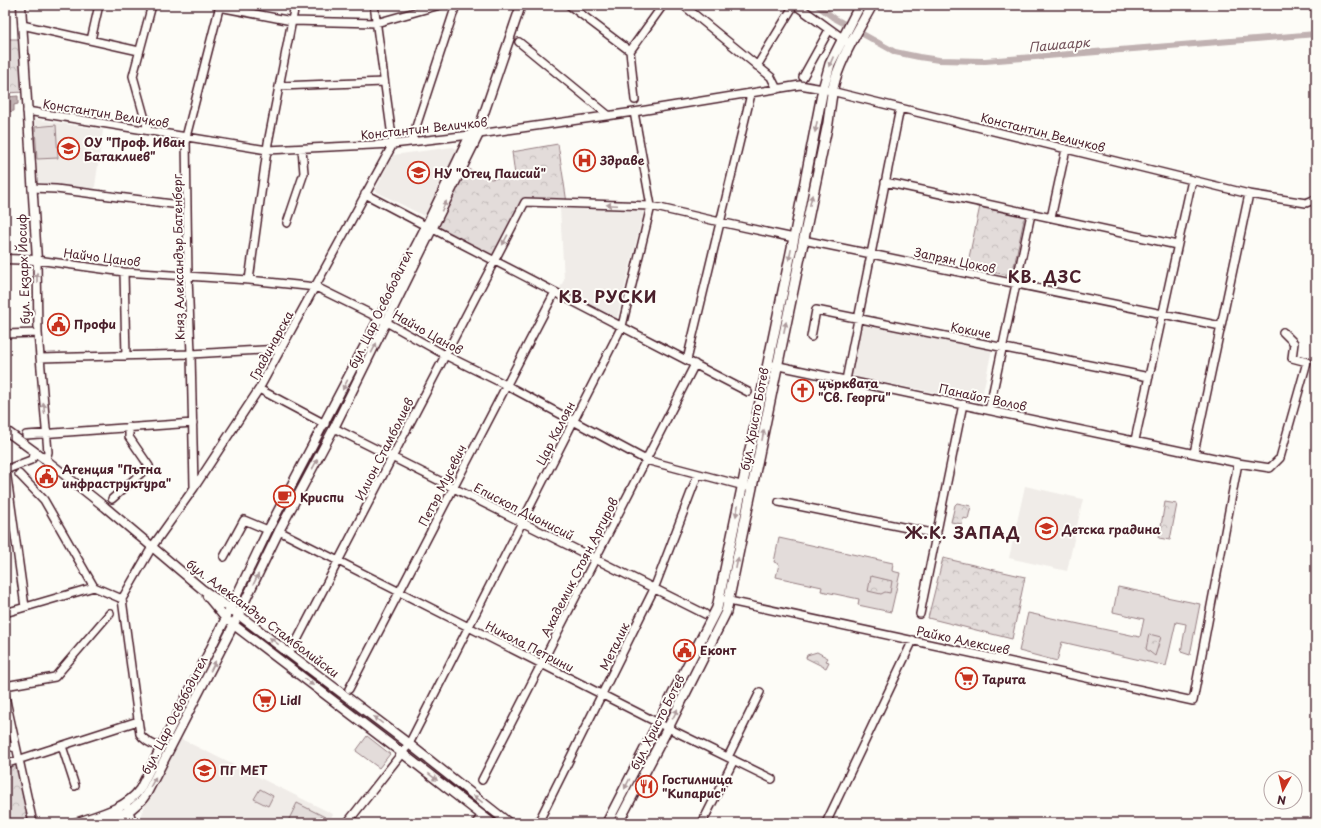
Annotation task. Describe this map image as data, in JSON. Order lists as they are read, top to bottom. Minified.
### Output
{"streets":{"main road":["бул. Христо Ботев"],"street":["Константин Величков","Найчо Цанов","Княз Александър Батенберг","Запрян Цоков","бул. Екзарх Йосиф","бул. Цар Освободител","Кокиче","Градинарска","Панайот Волов","Цар Калоян","Илион Стамболиев","Петър Мусевич","Епископ Дионисий","Академик Стоян Аргиров","бул. Александър Стамболийски","Райко Алексиев","Никола Петрини","Металик"]},"crossings":[["Константин Величков","Княз Александър Батенберг"],["Константин Величков","бул. Екзарх Йосиф"],["Константин Величков","бул. Цар Освободител"],["Константин Величков","Градинарска"],["Константин Величков","бул. Христо Ботев"],["Константин Величков","Цар Калоян"],["Найчо Цанов","Княз Александър Батенберг"],["Найчо Цанов","бул. Екзарх Йосиф"],["Найчо Цанов","бул. Цар Освободител"],["Найчо Цанов","Градинарска"],["Найчо Цанов","бул. Христо Ботев"],["Найчо Цанов","Цар Калоян"],["Найчо Цанов","Илион Стамболиев"],["Найчо Цанов","Петър Мусевич"],["Найчо Цанов","Академик Стоян Аргиров"],["Найчо Цанов","Металик"],["Княз Александър Батенберг","Градинарска"],["Запрян Цоков","бул. Христо Ботев"],["Запрян Цоков","Цар Калоян"],["Запрян Цоков","Илион Стамболиев"],["бул. Екзарх Йосиф","бул. Александър Стамболийски"],["бул. Цар Освободител","Епископ Дионисий"],["бул. Цар Освободител","бул. Александър Стамболийски"],["бул. Цар Освободител","Никола Петрини"],["Градинарска","бул. Александър Стамболийски"],["Панайот Волов","бул. Христо Ботев"],["Панайот Волов","Райко Алексиев"],["бул. Христо Ботев","Райко Алексиев"],["бул. Христо Ботев","Никола Петрини"],["Цар Калоян","Илион Стамболиев"],["Цар Калоян","Епископ Дионисий"],["Цар Калоян","бул. Александър Стамболийски"],["Цар Калоян","Никола Петрини"],["Илион Стамболиев","Епископ Дионисий"],["Илион Стамболиев","Никола Петрини"],["Петър Мусевич","Епископ Дионисий"],["Петър Мусевич","Никола Петрини"],["Епископ Дионисий","Академик Стоян Аргиров"],["Епископ Дионисий","Металик"],["Академик Стоян Аргиров","Никола Петрини"],["Никола Петрини","Металик"]],"districts":["КВ. ДЗС","КВ. РУСКИ","Ж.К. ЗАПАД"],"water":["Пашаарк"],"places":{"school or university":["ОУ \"Проф. Иван Батаклиев\"","НУ \"Отец Паисий\"","Детска градина","ПГ МЕТ"],"hospital":["Здраве"],"public building":["Профи","Агенция \"Пътна инфраструктура\"","Еконт"],"church":["църквата \"Св. Георги\""],"cafe":["Криспи"],"supermarket":["Тарита","Lidl"],"restaurant":["Гостилница \"Кипарис\""]},"north":"bottom"}
